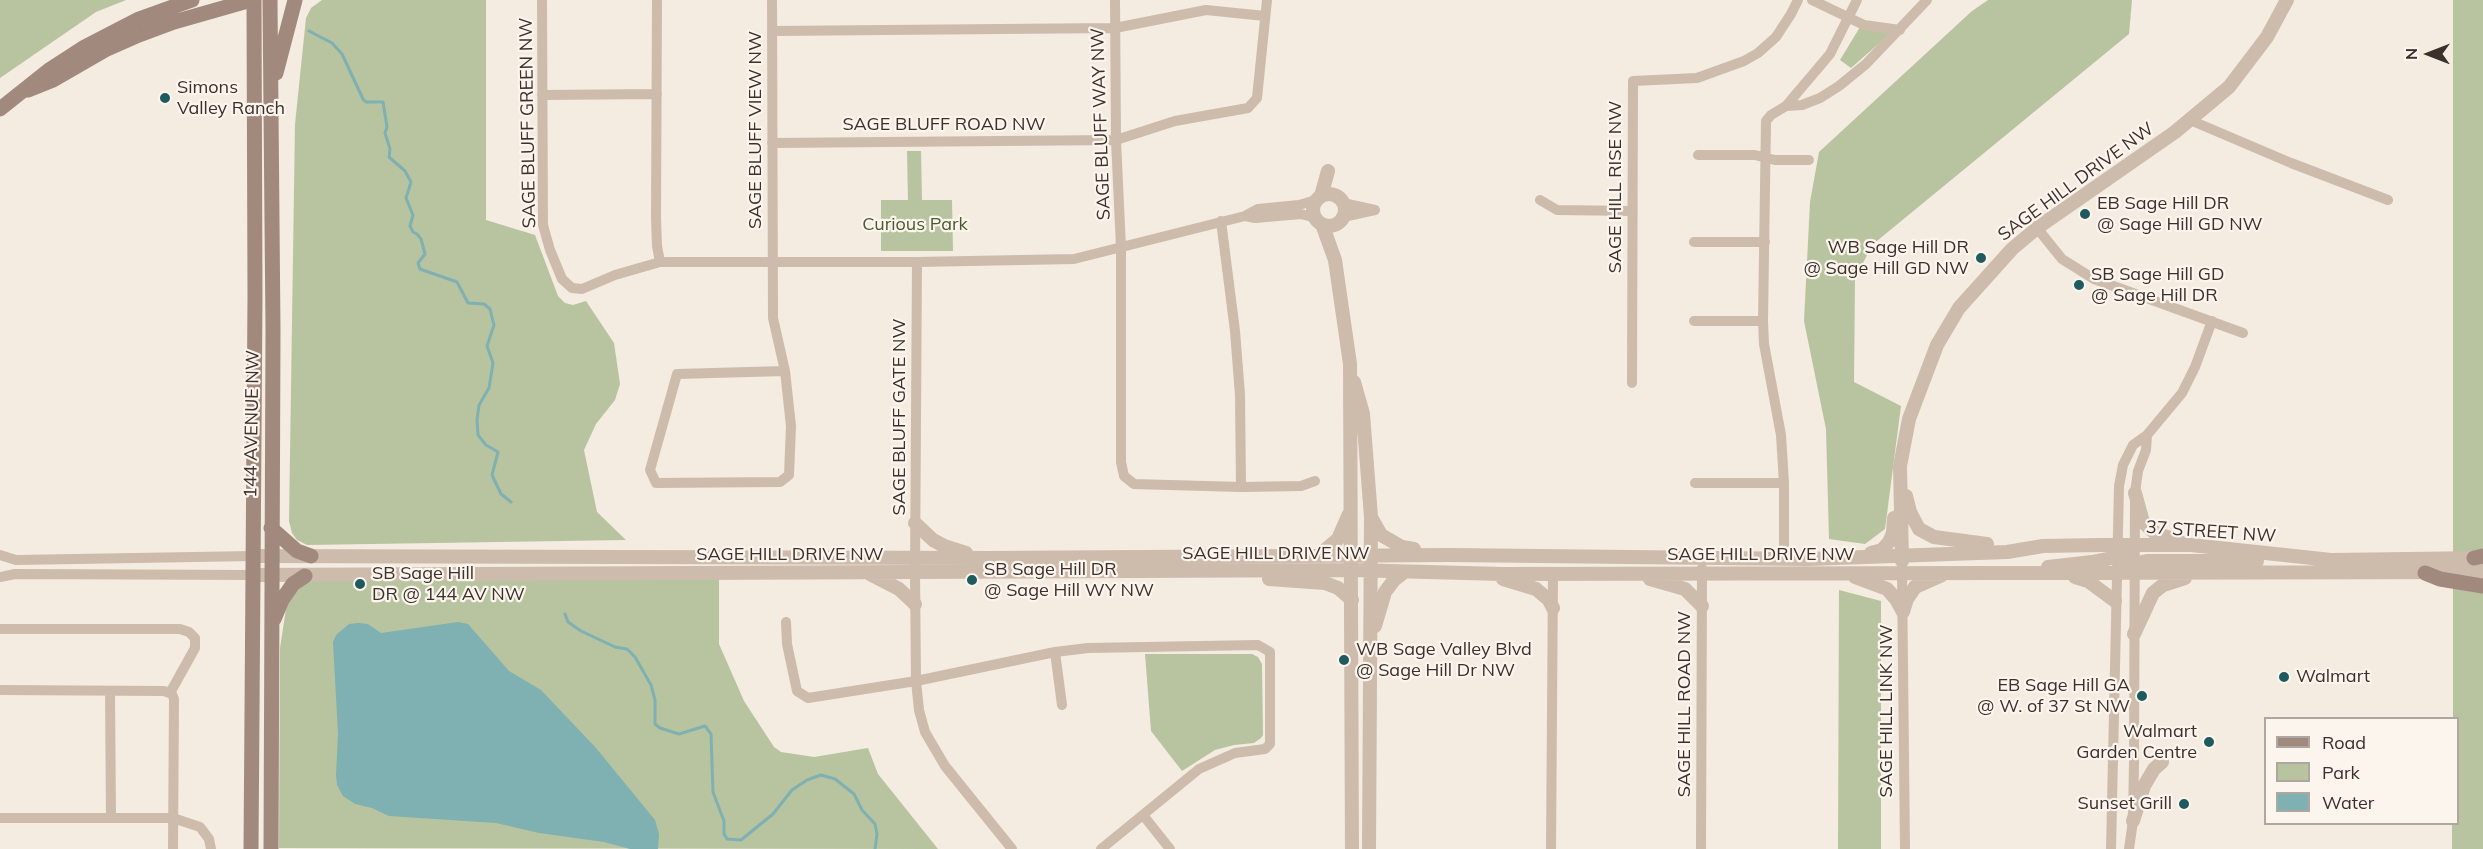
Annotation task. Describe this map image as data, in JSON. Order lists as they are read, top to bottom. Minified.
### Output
{"streets":{"main road":["144 AVENUE NW"],"street":["SAGE BLUFF GREEN NW","SAGE BLUFF WAY NW","SAGE BLUFF ROAD NW","SAGE BLUFF VIEW NW","SAGE HILL DRIVE NW","SAGE HILL RISE NW","SAGE BLUFF GATE NW","37 STREET NW","SAGE HILL ROAD NW","SAGE HILL LINK NW"]},"crossings":[["SAGE BLUFF GREEN NW","SAGE BLUFF WAY NW"],["SAGE BLUFF GREEN NW","SAGE BLUFF VIEW NW"],["SAGE BLUFF GREEN NW","SAGE BLUFF GATE NW"],["SAGE BLUFF WAY NW","SAGE BLUFF ROAD NW"],["SAGE BLUFF ROAD NW","SAGE BLUFF VIEW NW"],["SAGE HILL DRIVE NW","SAGE BLUFF GATE NW"],["SAGE HILL DRIVE NW","144 AVENUE NW"],["SAGE HILL DRIVE NW","37 STREET NW"],["SAGE HILL DRIVE NW","SAGE HILL ROAD NW"],["SAGE HILL DRIVE NW","SAGE HILL LINK NW"],["37 STREET NW","SAGE HILL LINK NW"]],"parks":["Curious Park"],"places":["Simons Valley Ranch","EB Sage Hill DR @ Sage Hill GD NW","WB Sage Hill DR @ Sage Hill GD NW","SB Sage Hill GD @ Sage Hill DR","SB Sage Hill DR @ Sage Hill WY NW","SB Sage Hill DR @ 144 AV NW","WB Sage Valley Blvd @ Sage Hill Dr NW","Walmart","EB Sage Hill GA @ W. of 37 St NW","Walmart Garden Centre","Sunset Grill"],"legend":["Road","Park","Water"],"north":"left"}
